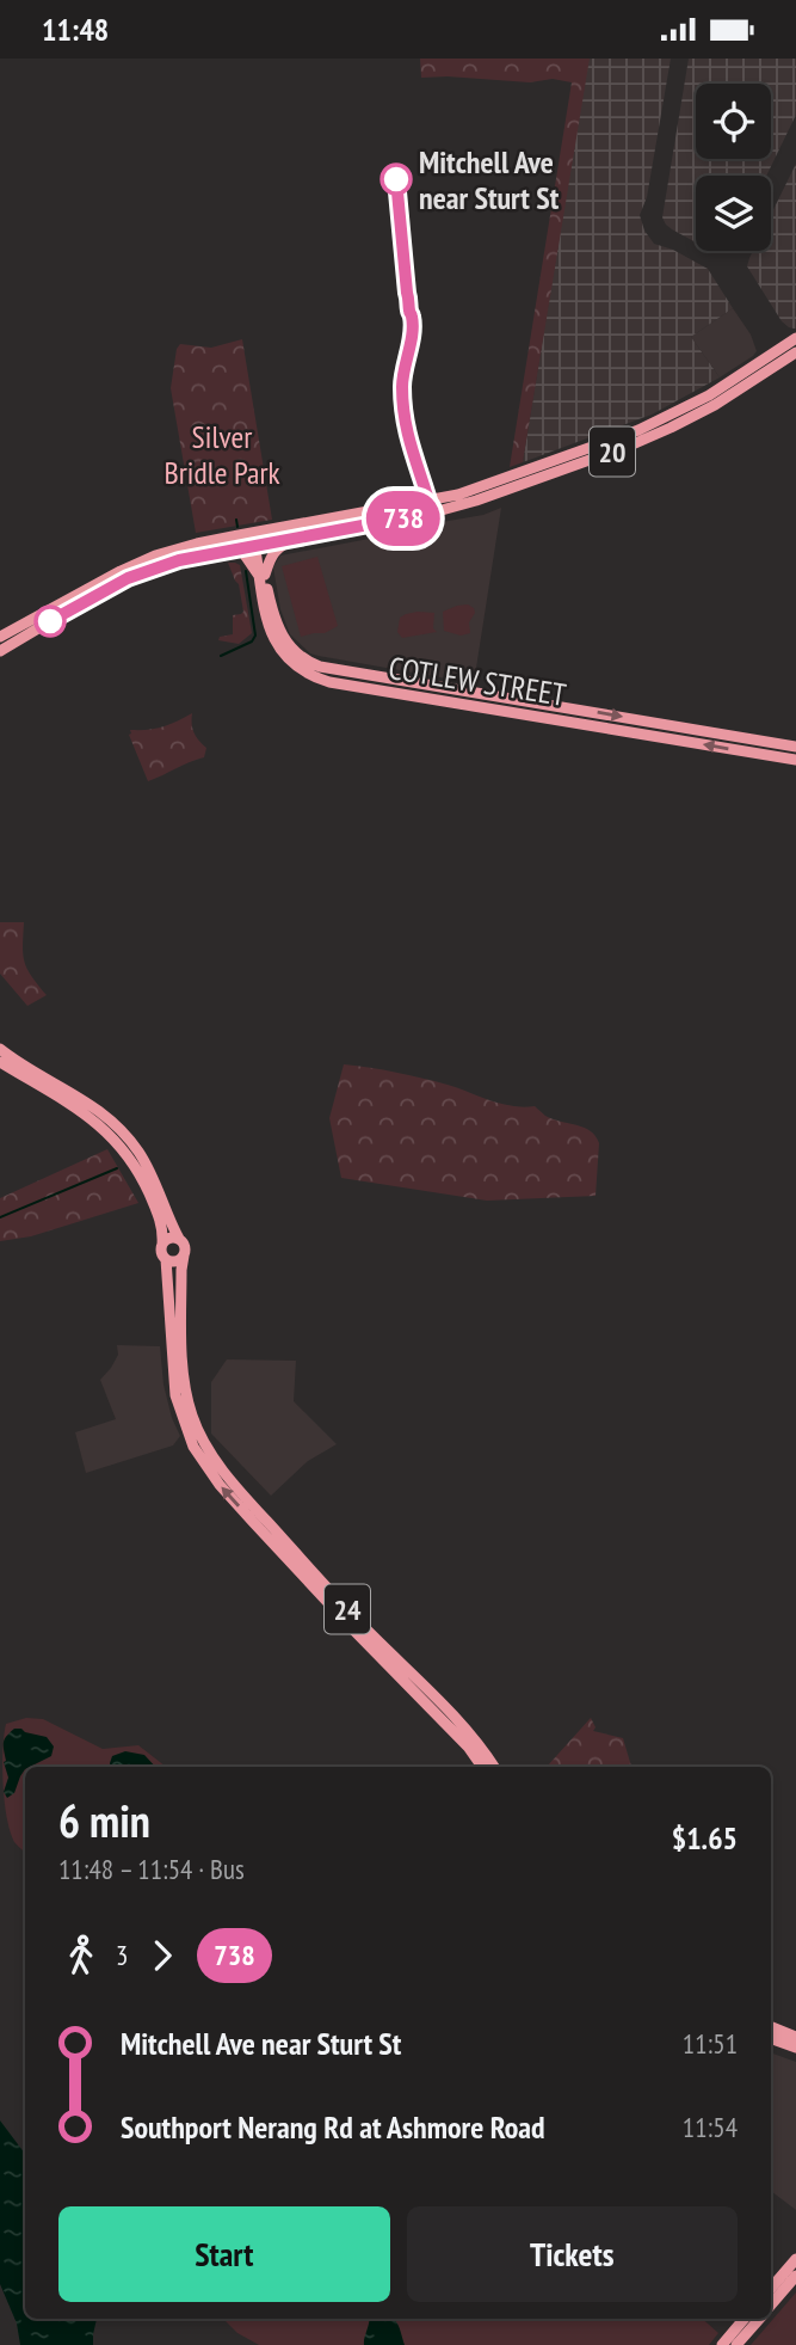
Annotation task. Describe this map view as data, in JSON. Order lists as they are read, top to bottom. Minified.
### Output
{"streets":{"main road":["20","COTLEW STREET","24"]},"crossings":[["20","COTLEW STREET"]],"parks":["Silver Bridle Park"],"places":["Mitchell Ave near Sturt St"],"lines":["bus line 738"],"page":{"status":"11:48","on_map":"738","heading":["6 min","11:48 – 11:54 · Bus","$1.65"],"legs":["3","738"],"list":[{"name":"Mitchell Ave near Sturt St","value":"11:51"},{"name":"Southport Nerang Rd at Ashmore Road","value":"11:54"}],"buttons":["Start","Tickets"]}}
